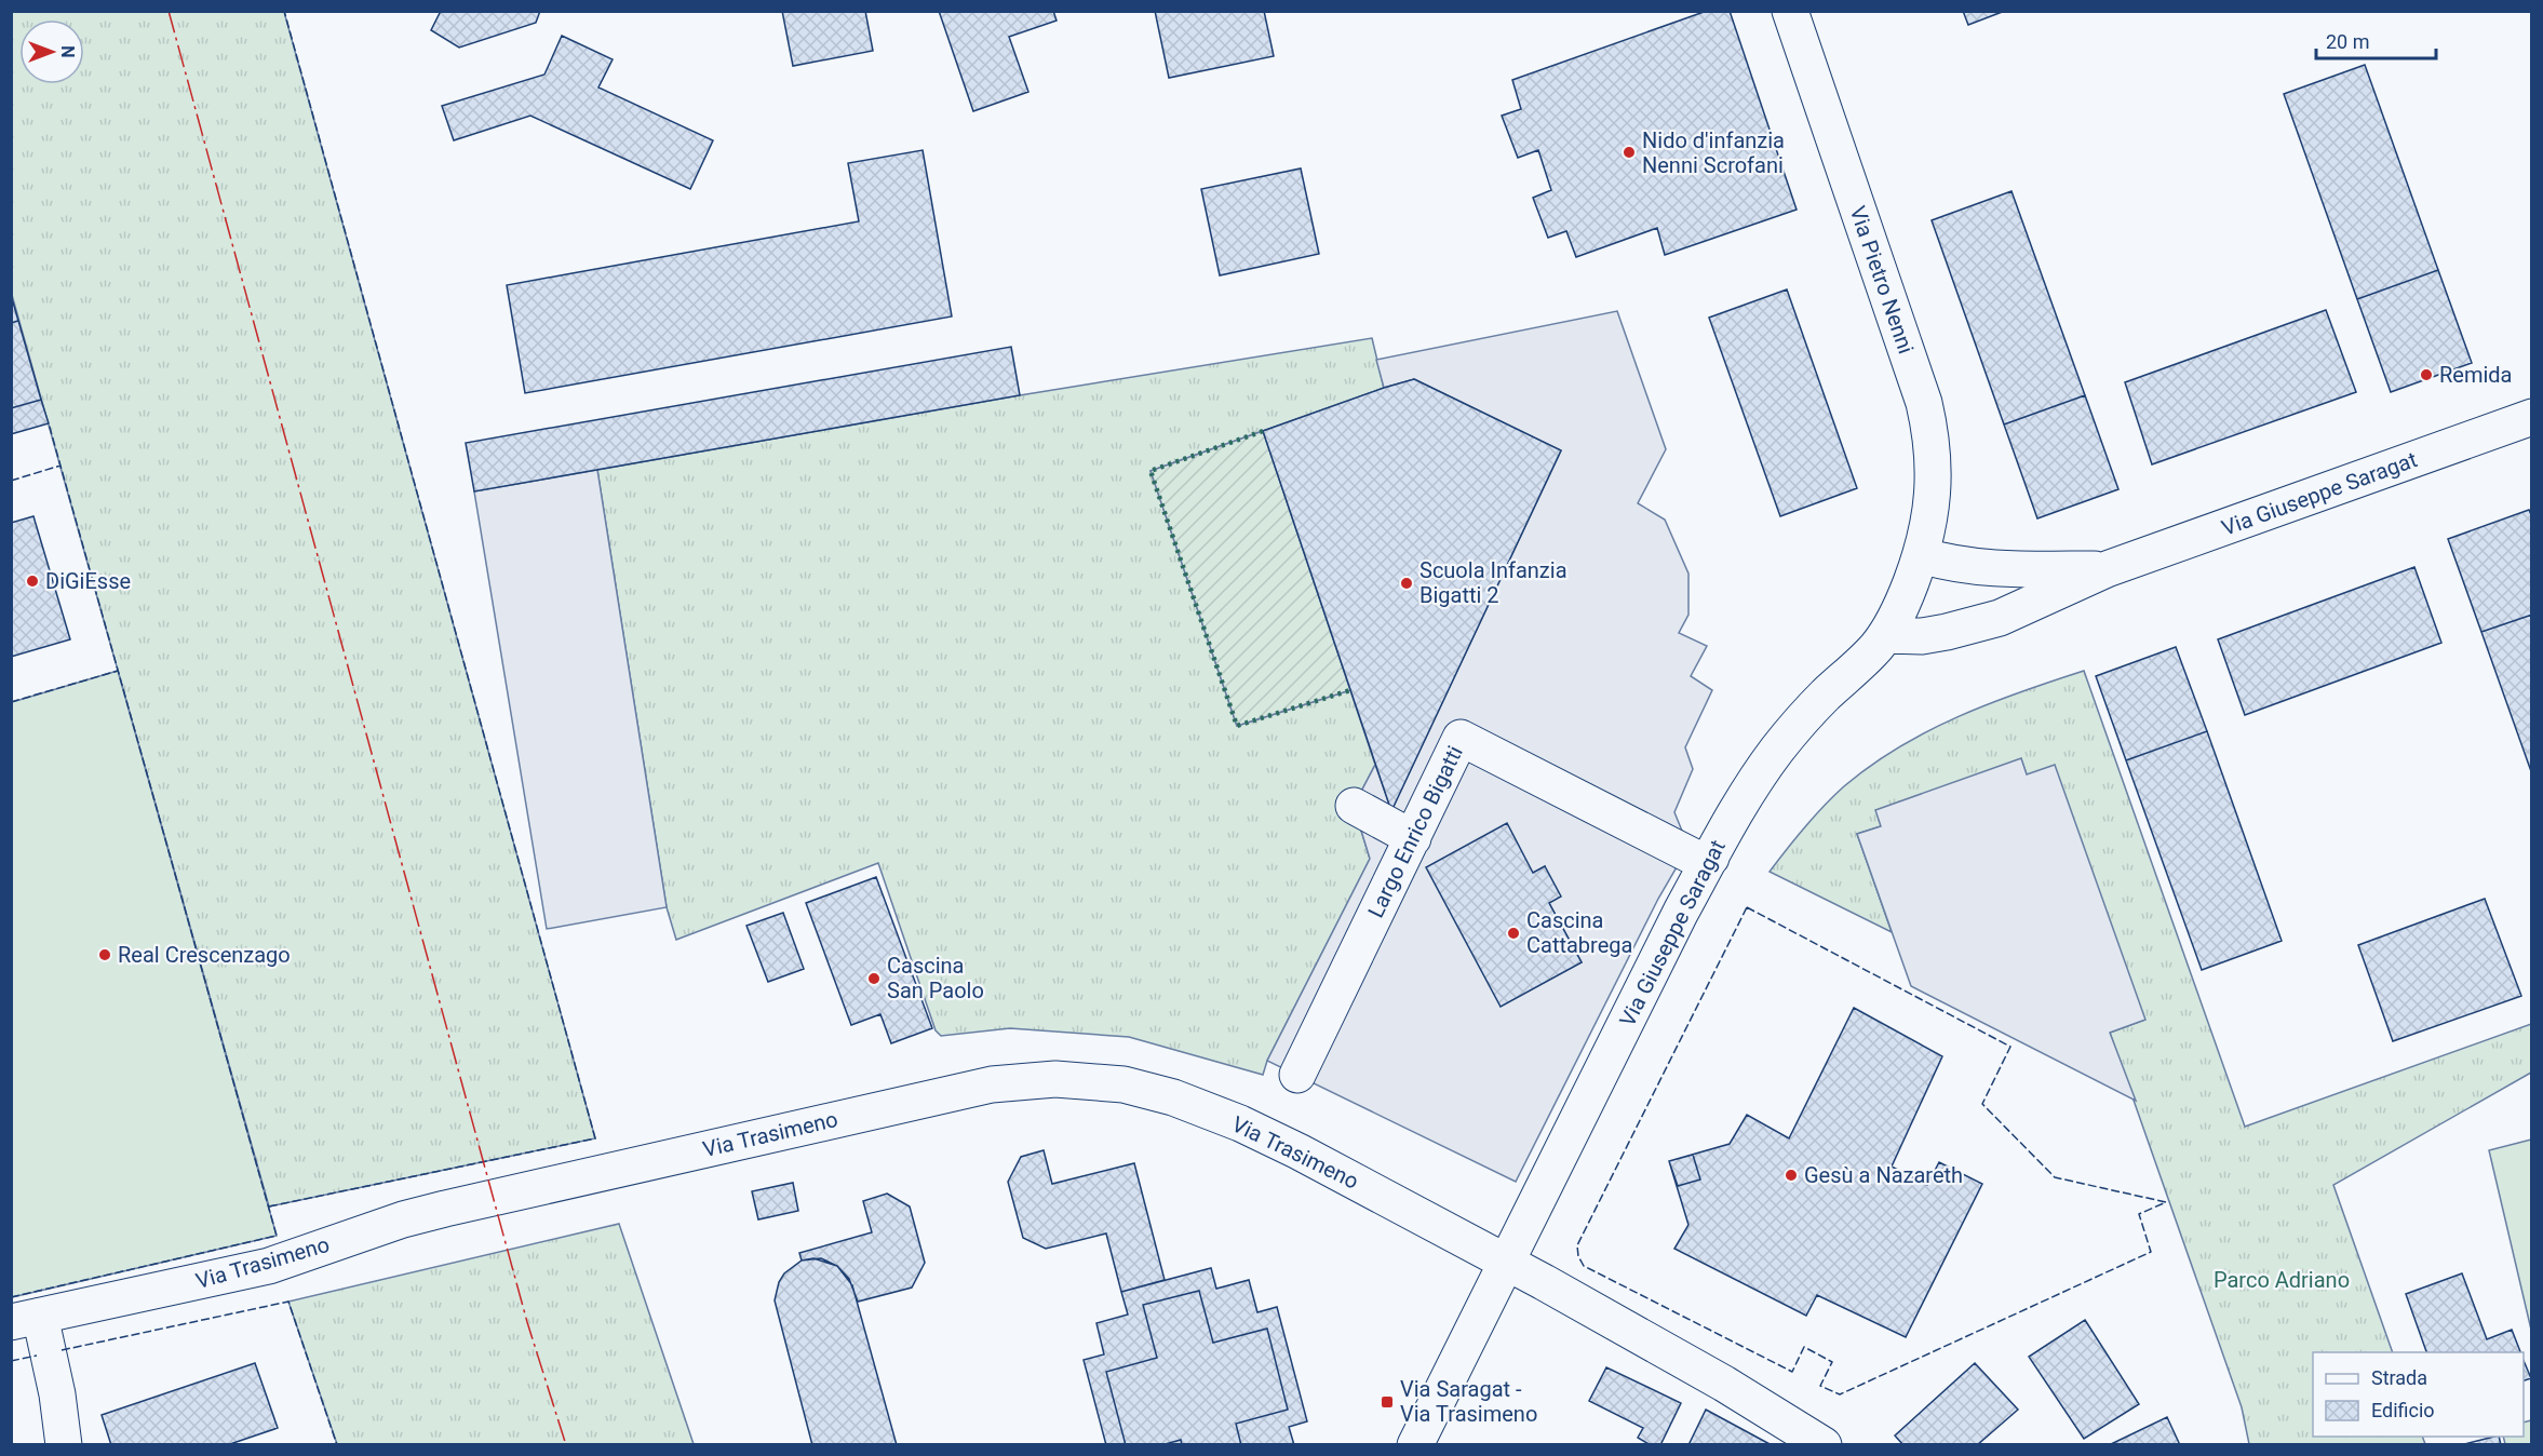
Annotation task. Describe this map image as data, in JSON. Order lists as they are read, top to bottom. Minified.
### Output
{"streets":{"street":["Via Pietro Nenni","Via Giuseppe Saragat","Largo Enrico Bigatti","Via Trasimeno"]},"crossings":[["Via Pietro Nenni","Via Giuseppe Saragat"],["Via Giuseppe Saragat","Largo Enrico Bigatti"],["Via Giuseppe Saragat","Via Trasimeno"]],"parks":["Parco Adriano"],"places":{"other":["Nido d'infanzia Nenni Scrofani","Remida","DiGiEsse","Scuola Infanzia Bigatti 2","Cascina Cattabrega","Real Crescenzago","Cascina San Paolo","Gesù a Nazareth"],"transit":["Via Saragat - Via Trasimeno"]},"legend":["Strada","Edificio"],"scale_bar":"20 m","north":"right"}
